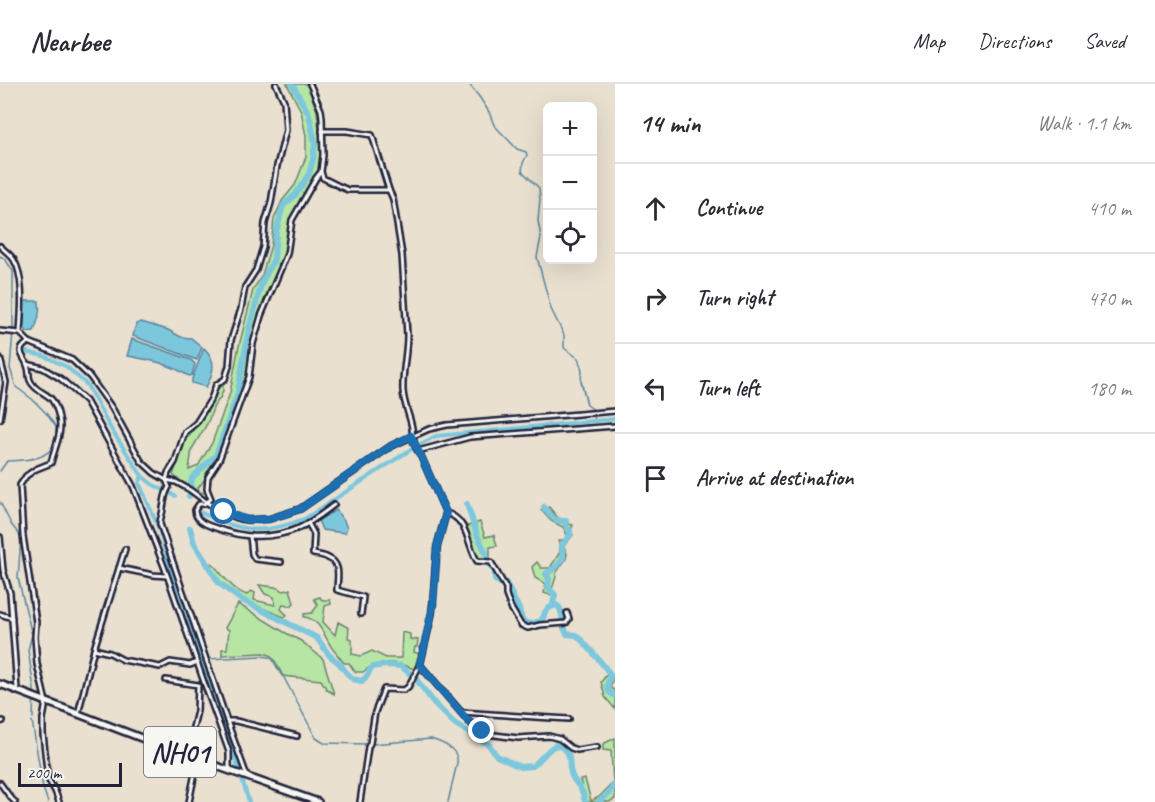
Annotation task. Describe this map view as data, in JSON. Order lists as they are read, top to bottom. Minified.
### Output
{"streets":{"highway":["NH01"]},"scale_bar":"200 m","page":{"header":"Nearbee","nav":["Map","Directions","Saved"],"heading":["14 min","Walk · 1.1 km"],"map_buttons":["+","−"],"list":[["Continue","410 m"],["Turn right","470 m"],["Turn left","180 m"],"Arrive at destination"],"scale":"200 m"}}
